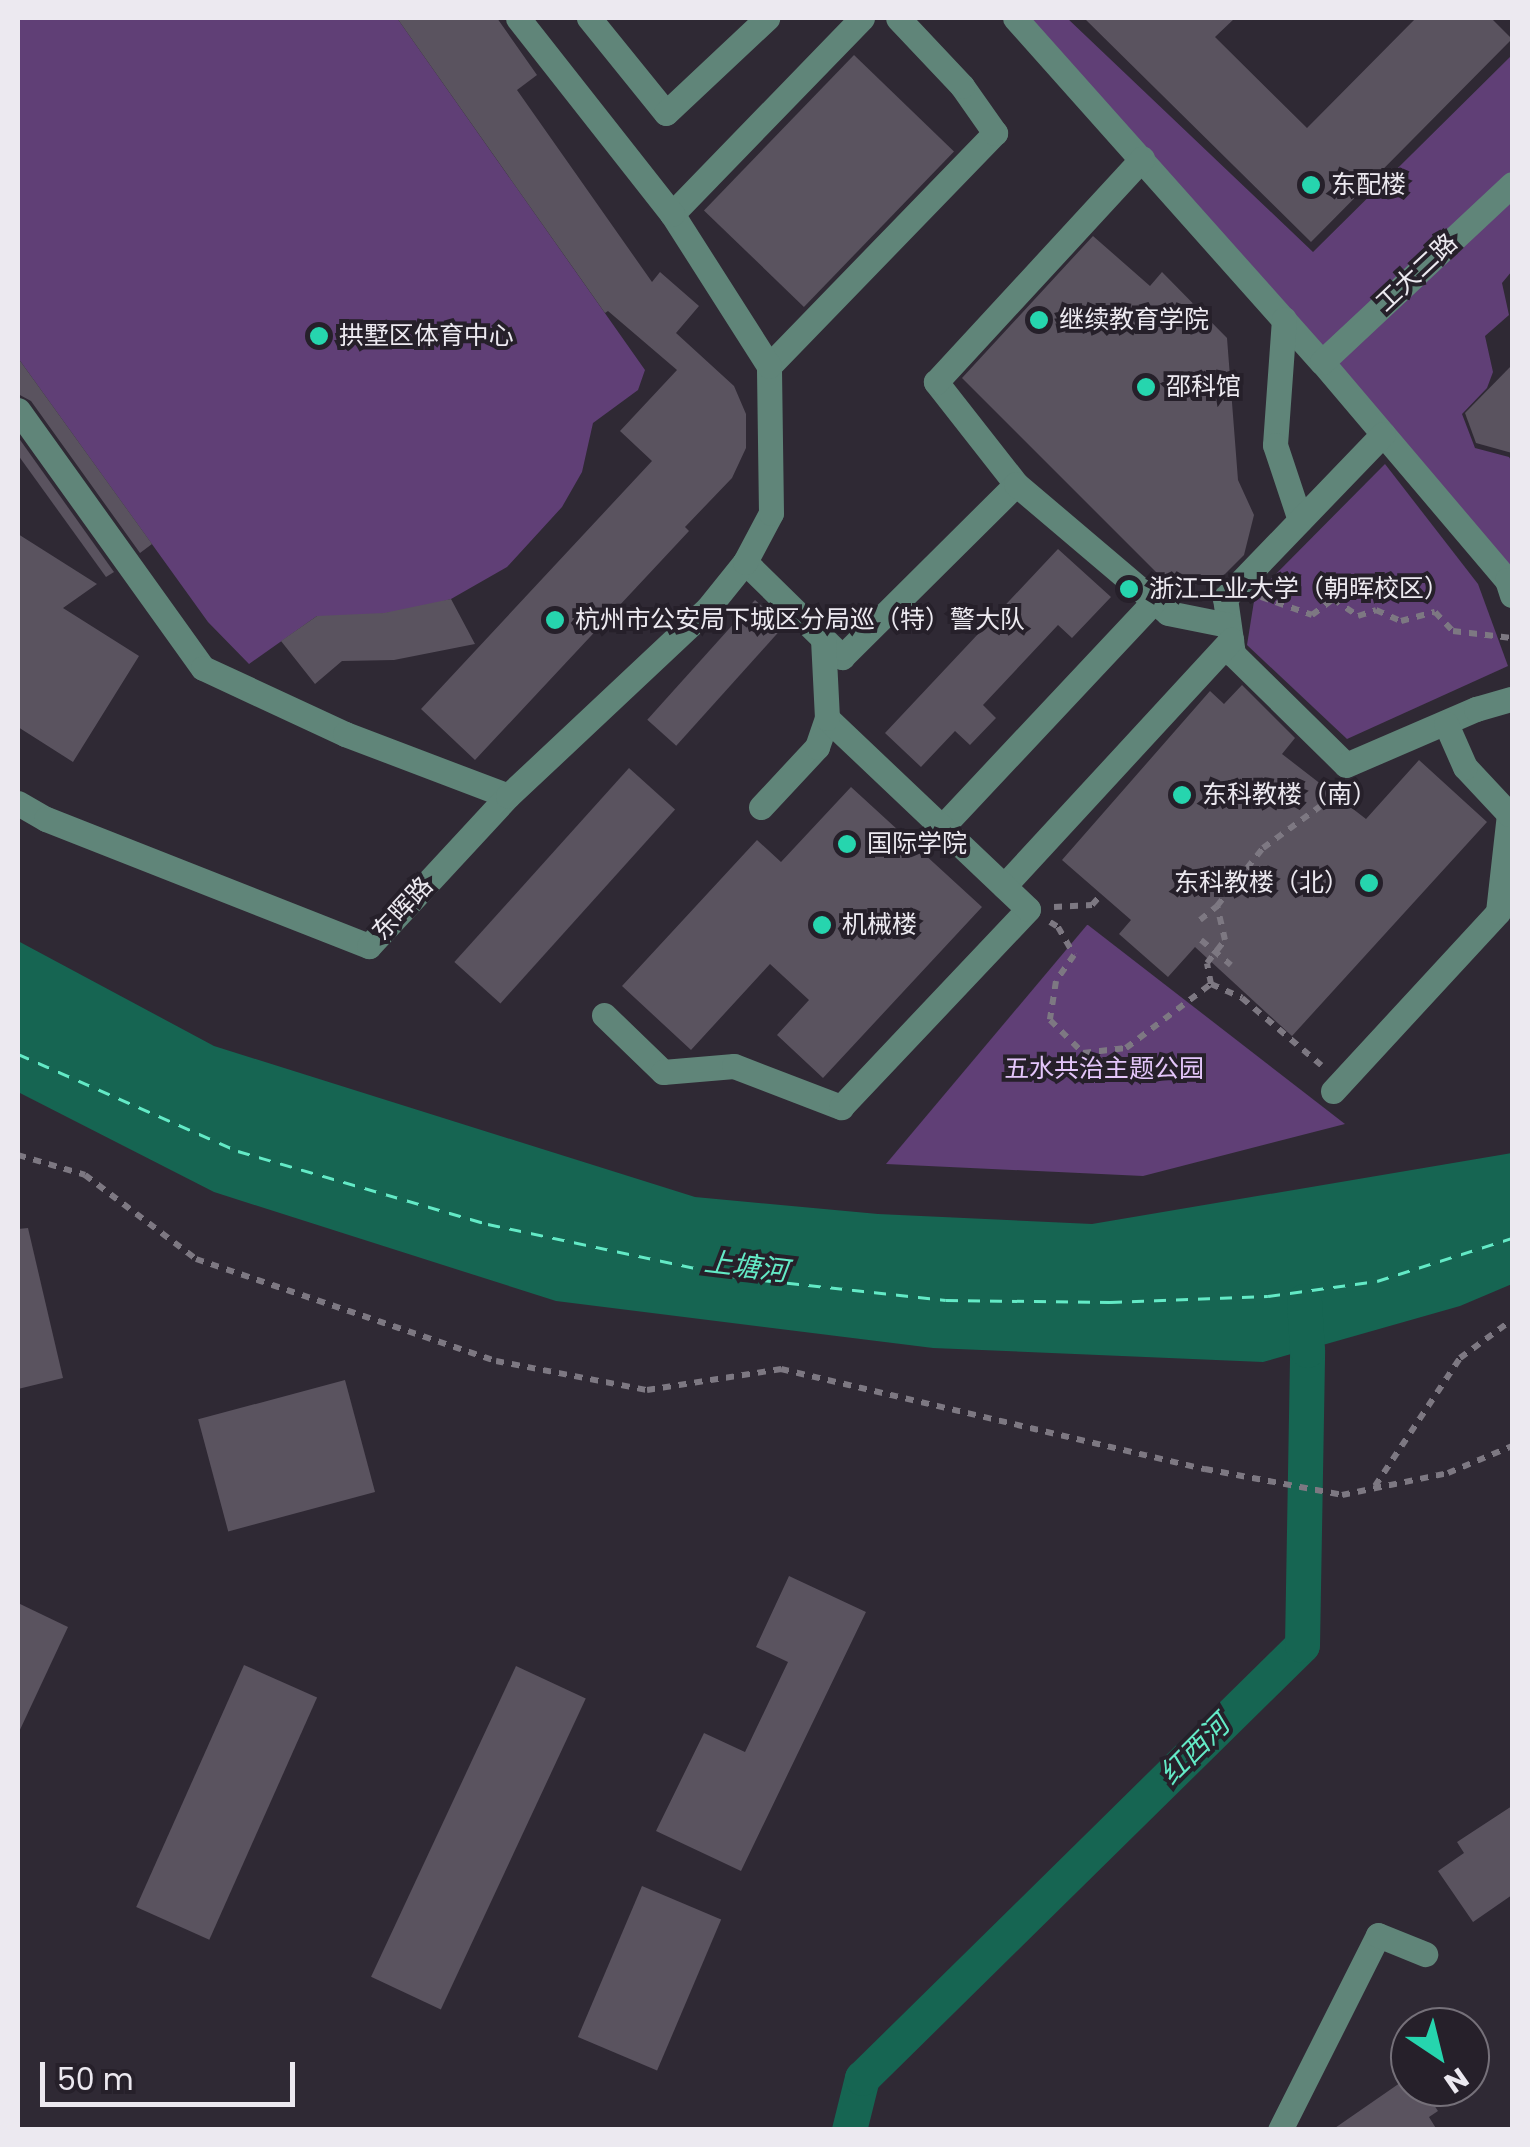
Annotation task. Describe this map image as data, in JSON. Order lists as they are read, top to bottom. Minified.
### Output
{"streets":{"street":["工大二路","东晖路"]},"water":["上塘河","红西河"],"parks":["五水共治主题公园"],"places":["东配楼","继续教育学院","拱墅区体育中心","邵科馆","浙江工业大学（朝晖校区）","杭州市公安局下城区分局巡（特）警大队","东科教楼（南）","国际学院","东科教楼（北）","机械楼"],"scale_bar":"50 m","north":"bottom right"}
